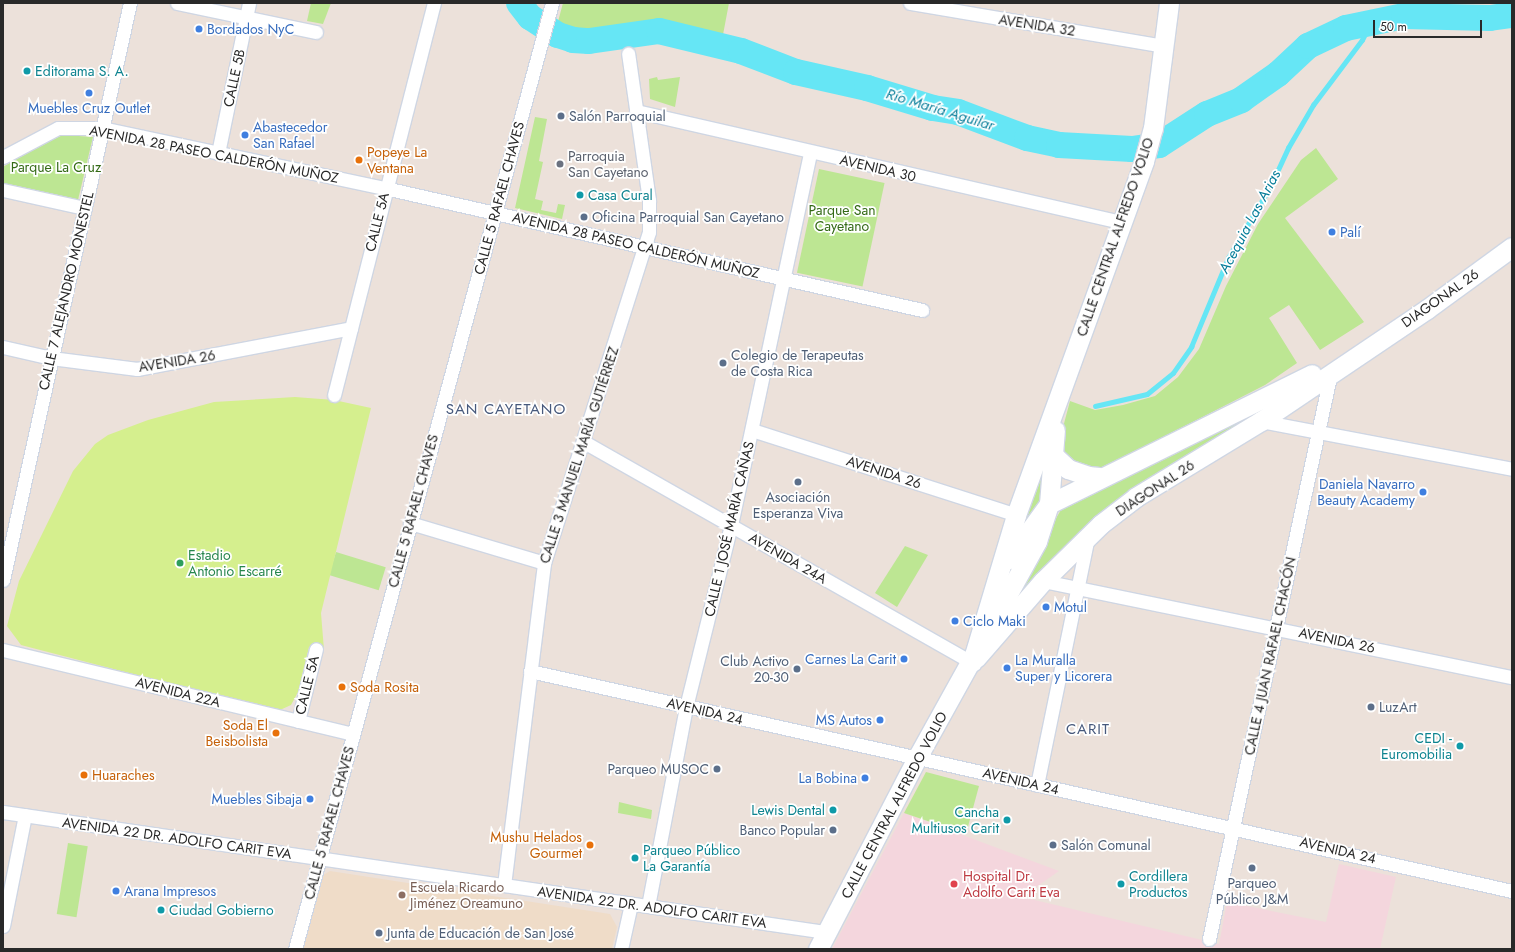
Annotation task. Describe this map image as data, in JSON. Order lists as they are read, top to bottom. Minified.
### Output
{"streets":{"main road":["CALLE CENTRAL ALFREDO VOLIO","DIAGONAL 26"],"street":["AVENIDA 32","CALLE 5B","AVENIDA 28 PASEO CALDERÓN MUÑOZ","AVENIDA 30","CALLE 5 RAFAEL CHAVES","CALLE 5A","CALLE 7 ALEJANDRO MONESTEL","AVENIDA 26","CALLE 3 MANUEL MARÍA GUTIÉRREZ","CALLE 1 JOSÉ MARÍA CAÑAS","AVENIDA 24A","CALLE 4 JUAN RAFAEL CHACÓN","AVENIDA 22A","AVENIDA 24","AVENIDA 22 DR. ADOLFO CARIT EVA"]},"crossings":[["AVENIDA 32","CALLE CENTRAL ALFREDO VOLIO"],["CALLE 5B","AVENIDA 28 PASEO CALDERÓN MUÑOZ"],["AVENIDA 28 PASEO CALDERÓN MUÑOZ","CALLE 5 RAFAEL CHAVES"],["AVENIDA 28 PASEO CALDERÓN MUÑOZ","CALLE 5A"],["AVENIDA 28 PASEO CALDERÓN MUÑOZ","CALLE 7 ALEJANDRO MONESTEL"],["AVENIDA 28 PASEO CALDERÓN MUÑOZ","CALLE 3 MANUEL MARÍA GUTIÉRREZ"],["AVENIDA 28 PASEO CALDERÓN MUÑOZ","CALLE 1 JOSÉ MARÍA CAÑAS"],["AVENIDA 30","CALLE CENTRAL ALFREDO VOLIO"],["AVENIDA 30","CALLE 3 MANUEL MARÍA GUTIÉRREZ"],["AVENIDA 30","CALLE 1 JOSÉ MARÍA CAÑAS"],["CALLE 5 RAFAEL CHAVES","AVENIDA 22A"],["CALLE 5 RAFAEL CHAVES","AVENIDA 22 DR. ADOLFO CARIT EVA"],["CALLE 5A","AVENIDA 26"],["CALLE 5A","AVENIDA 22A"],["CALLE CENTRAL ALFREDO VOLIO","DIAGONAL 26"],["CALLE CENTRAL ALFREDO VOLIO","AVENIDA 26"],["CALLE CENTRAL ALFREDO VOLIO","AVENIDA 24A"],["CALLE CENTRAL ALFREDO VOLIO","AVENIDA 24"],["CALLE CENTRAL ALFREDO VOLIO","AVENIDA 22 DR. ADOLFO CARIT EVA"],["CALLE 7 ALEJANDRO MONESTEL","AVENIDA 26"],["DIAGONAL 26","AVENIDA 26"],["DIAGONAL 26","AVENIDA 24A"],["DIAGONAL 26","CALLE 4 JUAN RAFAEL CHACÓN"],["AVENIDA 26","CALLE 1 JOSÉ MARÍA CAÑAS"],["AVENIDA 26","CALLE 4 JUAN RAFAEL CHACÓN"],["CALLE 3 MANUEL MARÍA GUTIÉRREZ","AVENIDA 24A"],["CALLE 3 MANUEL MARÍA GUTIÉRREZ","AVENIDA 24"],["CALLE 3 MANUEL MARÍA GUTIÉRREZ","AVENIDA 22 DR. ADOLFO CARIT EVA"],["CALLE 1 JOSÉ MARÍA CAÑAS","AVENIDA 24A"],["CALLE 1 JOSÉ MARÍA CAÑAS","AVENIDA 24"],["CALLE 1 JOSÉ MARÍA CAÑAS","AVENIDA 22 DR. ADOLFO CARIT EVA"],["CALLE 4 JUAN RAFAEL CHACÓN","AVENIDA 24"]],"districts":["SAN CAYETANO","CARIT"],"water":["Río María Aguilar","Acequia Las Arias"],"parks":["Parque La Cruz","Parque San Cayetano"],"places":["Bordados NyC","Editorama S. A.","Muebles Cruz Outlet","Salón Parroquial","Abastecedor San Rafael","Popeye La Ventana","Parroquia San Cayetano","Casa Cural","Oficina Parroquial San Cayetano","Palí","Colegio de Terapeutas de Costa Rica","Asociación Esperanza Viva","Daniela Navarro Beauty Academy","Estadio Antonio Escarré","Motul","Ciclo Maki","Carnes La Carit","La Muralla Super y Licorera","Club Activo 20-30","Soda Rosita","LuzArt","MS Autos","Soda El Beisbolista","CEDI - Euromobilia","Parqueo MUSOC","Huaraches","La Bobina","Muebles Sibaja","Lewis Dental","Cancha Multiusos Carit","Banco Popular","Mushu Helados Gourmet","Salón Comunal","Parqueo Público La Garantía","Parqueo Público J&M","Hospital Dr. Adolfo Carit Eva","Cordillera Productos","Arana Impresos","Escuela Ricardo Jiménez Oreamuno","Ciudad Gobierno","Junta de Educación de San José"],"scale_bar":"50 m"}
